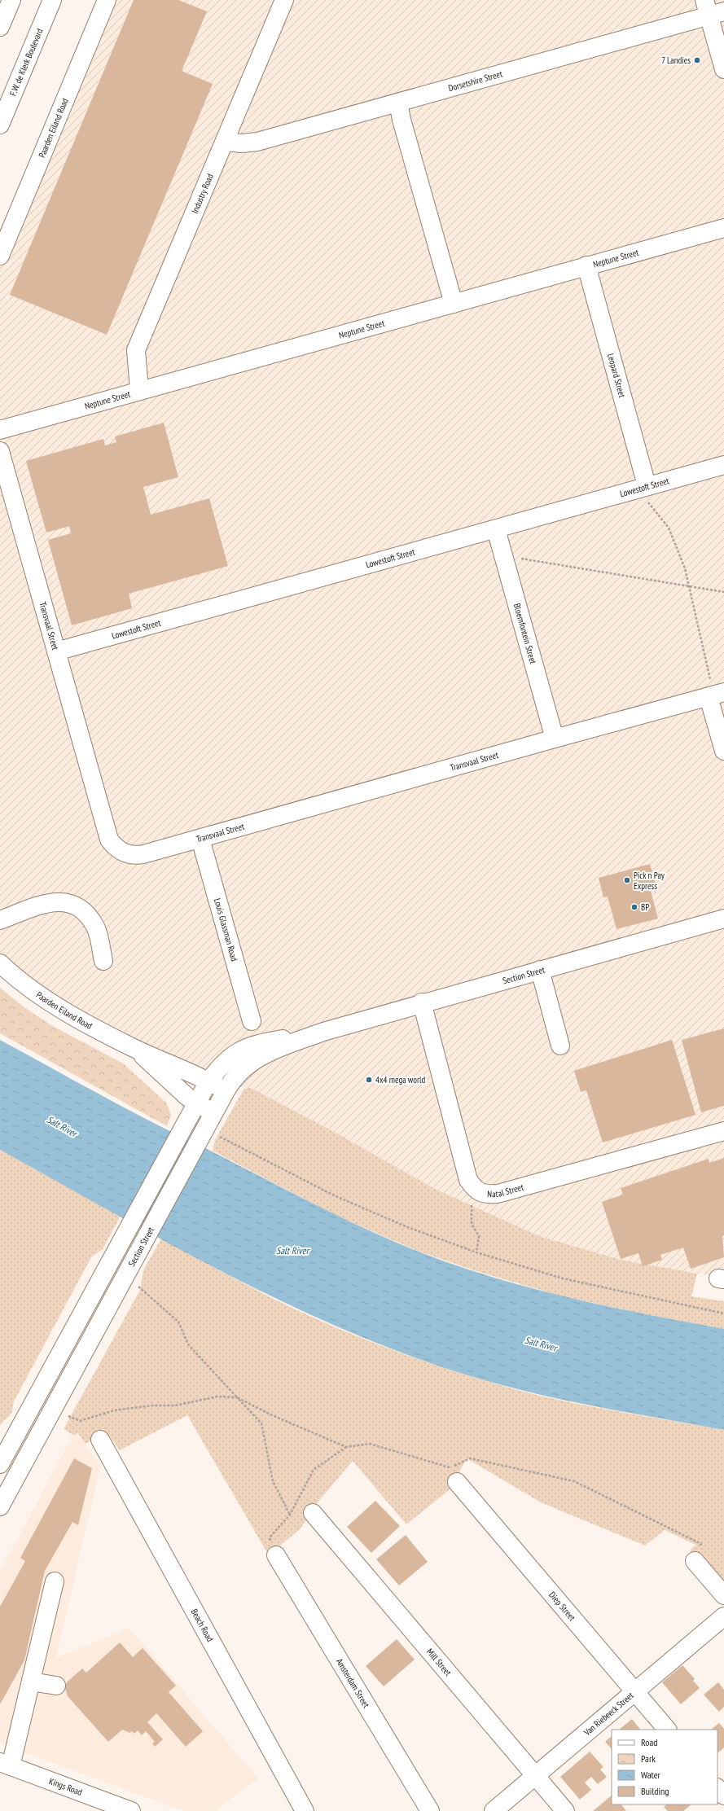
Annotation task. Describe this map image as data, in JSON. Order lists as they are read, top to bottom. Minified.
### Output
{"streets":{"main road":["F.W. de Klerk Boulevard","Dorsetshire Street","Paarden Eiland Road","Industry Road","Neptune Street","Leopard Street","Lowestoft Street","Transvaal Street","Bloemfontein Street","Louis Glassman Road","Section Street","Natal Street","Diep Street","Beach Road","Mill Street","Amsterdam Street","Van Riebeeck Street","Kings Road"]},"crossings":[["Dorsetshire Street","Industry Road"],["Paarden Eiland Road","Section Street"],["Industry Road","Neptune Street"],["Neptune Street","Leopard Street"],["Leopard Street","Lowestoft Street"],["Lowestoft Street","Transvaal Street"],["Lowestoft Street","Bloemfontein Street"],["Transvaal Street","Bloemfontein Street"],["Transvaal Street","Louis Glassman Road"],["Section Street","Natal Street"],["Diep Street","Van Riebeeck Street"],["Mill Street","Van Riebeeck Street"]],"water":["Salt River"],"places":["7 Landies","Pick n Pay Express","BP","4x4 mega world"],"legend":["Road","Park","Water","Building"]}
